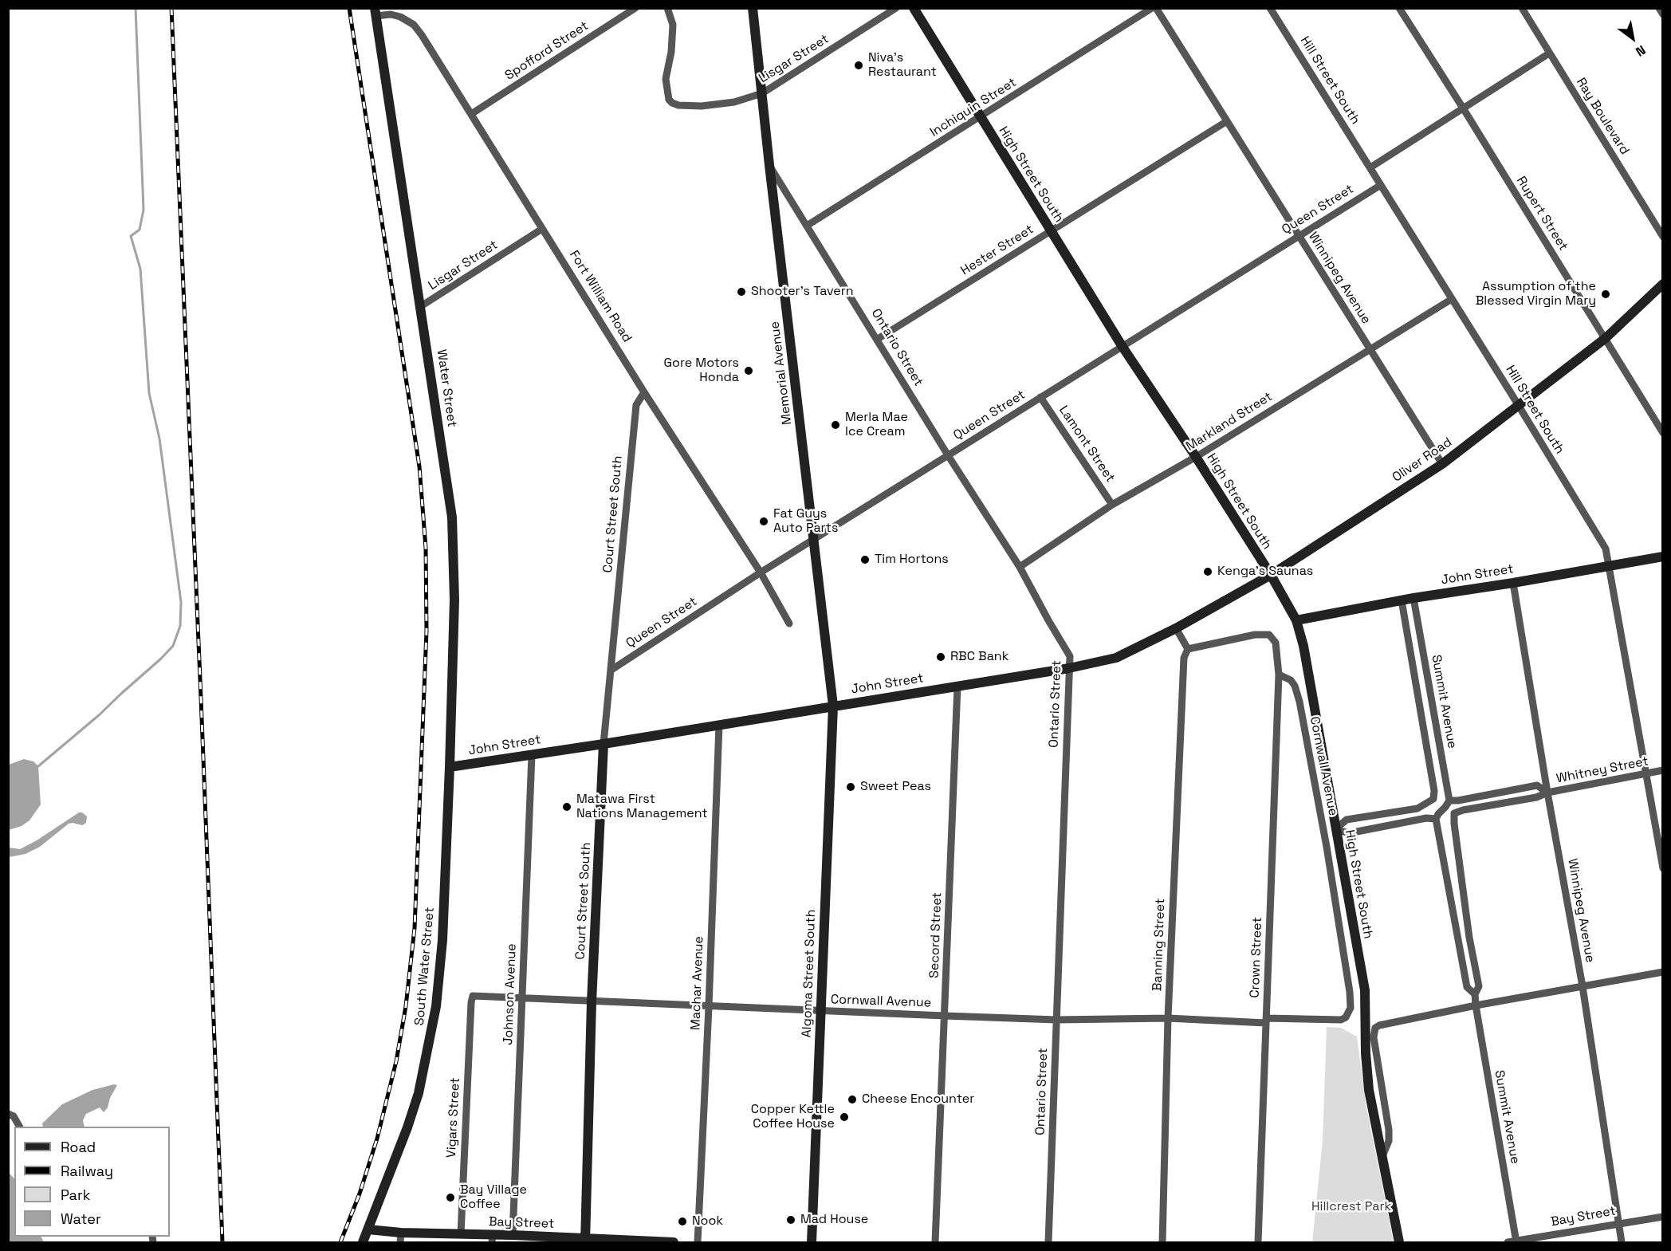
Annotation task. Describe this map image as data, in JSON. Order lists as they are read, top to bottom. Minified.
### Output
{"streets":{"main road":["High Street South","Memorial Avenue","Water Street","Oliver Road","Court Street South","John Street","South Water Street","Algoma Street South","Bay Street"],"street":["Spofford Street","Lisgar Street","Hill Street South","Inchiquin Street","Ray Boulevard","Queen Street","Rupert Street","Hester Street","Winnipeg Avenue","Fort William Road","Ontario Street","Markland Street","Lamont Street","Summit Avenue","Cornwall Avenue","Whitney Street","Secord Street","Banning Street","Crown Street","Machar Avenue","Johnson Avenue","Vigars Street"]},"crossings":[["Spofford Street","Fort William Road"],["Lisgar Street","Fort William Road"],["Lisgar Street","Memorial Avenue"],["Lisgar Street","Water Street"],["Hill Street South","Queen Street"],["Hill Street South","Markland Street"],["Hill Street South","Oliver Road"],["Hill Street South","John Street"],["Hill Street South","Whitney Street"],["Inchiquin Street","High Street South"],["Inchiquin Street","Ontario Street"],["High Street South","Queen Street"],["High Street South","Hester Street"],["High Street South","Markland Street"],["High Street South","Oliver Road"],["High Street South","John Street"],["High Street South","Summit Avenue"],["Queen Street","Winnipeg Avenue"],["Queen Street","Fort William Road"],["Queen Street","Ontario Street"],["Queen Street","Memorial Avenue"],["Queen Street","Lamont Street"],["Queen Street","Court Street South"],["Rupert Street","Oliver Road"],["Hester Street","Winnipeg Avenue"],["Hester Street","Ontario Street"],["Winnipeg Avenue","Markland Street"],["Winnipeg Avenue","Oliver Road"],["Winnipeg Avenue","John Street"],["Winnipeg Avenue","Whitney Street"],["Winnipeg Avenue","Bay Street"],["Fort William Road","Water Street"],["Fort William Road","Court Street South"],["Ontario Street","Memorial Avenue"],["Ontario Street","Markland Street"],["Ontario Street","John Street"],["Ontario Street","Cornwall Avenue"],["Memorial Avenue","John Street"],["Memorial Avenue","Algoma Street South"],["Water Street","John Street"],["Water Street","South Water Street"],["Markland Street","Lamont Street"],["Oliver Road","John Street"],["Court Street South","John Street"],["Court Street South","Cornwall Avenue"],["Court Street South","Bay Street"],["John Street","Summit Avenue"],["John Street","Secord Street"],["John Street","South Water Street"],["John Street","Algoma Street South"],["John Street","Machar Avenue"],["John Street","Johnson Avenue"],["Summit Avenue","Whitney Street"],["Summit Avenue","Bay Street"],["Cornwall Avenue","Secord Street"],["Cornwall Avenue","Banning Street"],["Cornwall Avenue","Crown Street"],["Cornwall Avenue","Algoma Street South"],["Cornwall Avenue","Machar Avenue"],["Cornwall Avenue","Johnson Avenue"],["Cornwall Avenue","Vigars Street"],["South Water Street","Bay Street"],["Johnson Avenue","Bay Street"],["Vigars Street","Bay Street"]],"parks":["Hillcrest Park"],"places":["Niva’s Restaurant","Shooter's Tavern","Assumption of the Blessed Virgin Mary","Gore Motors Honda","Merla Mae Ice Cream","Fat Guys Auto Parts","Tim Hortons","Kenga's Saunas","RBC Bank","Sweet Peas","Matawa First Nations Management","Cheese Encounter","Copper Kettle Coffee House","Bay Village Coffee","Mad House","Nook"],"legend":["Road","Railway","Park","Water"],"north":"bottom right"}
